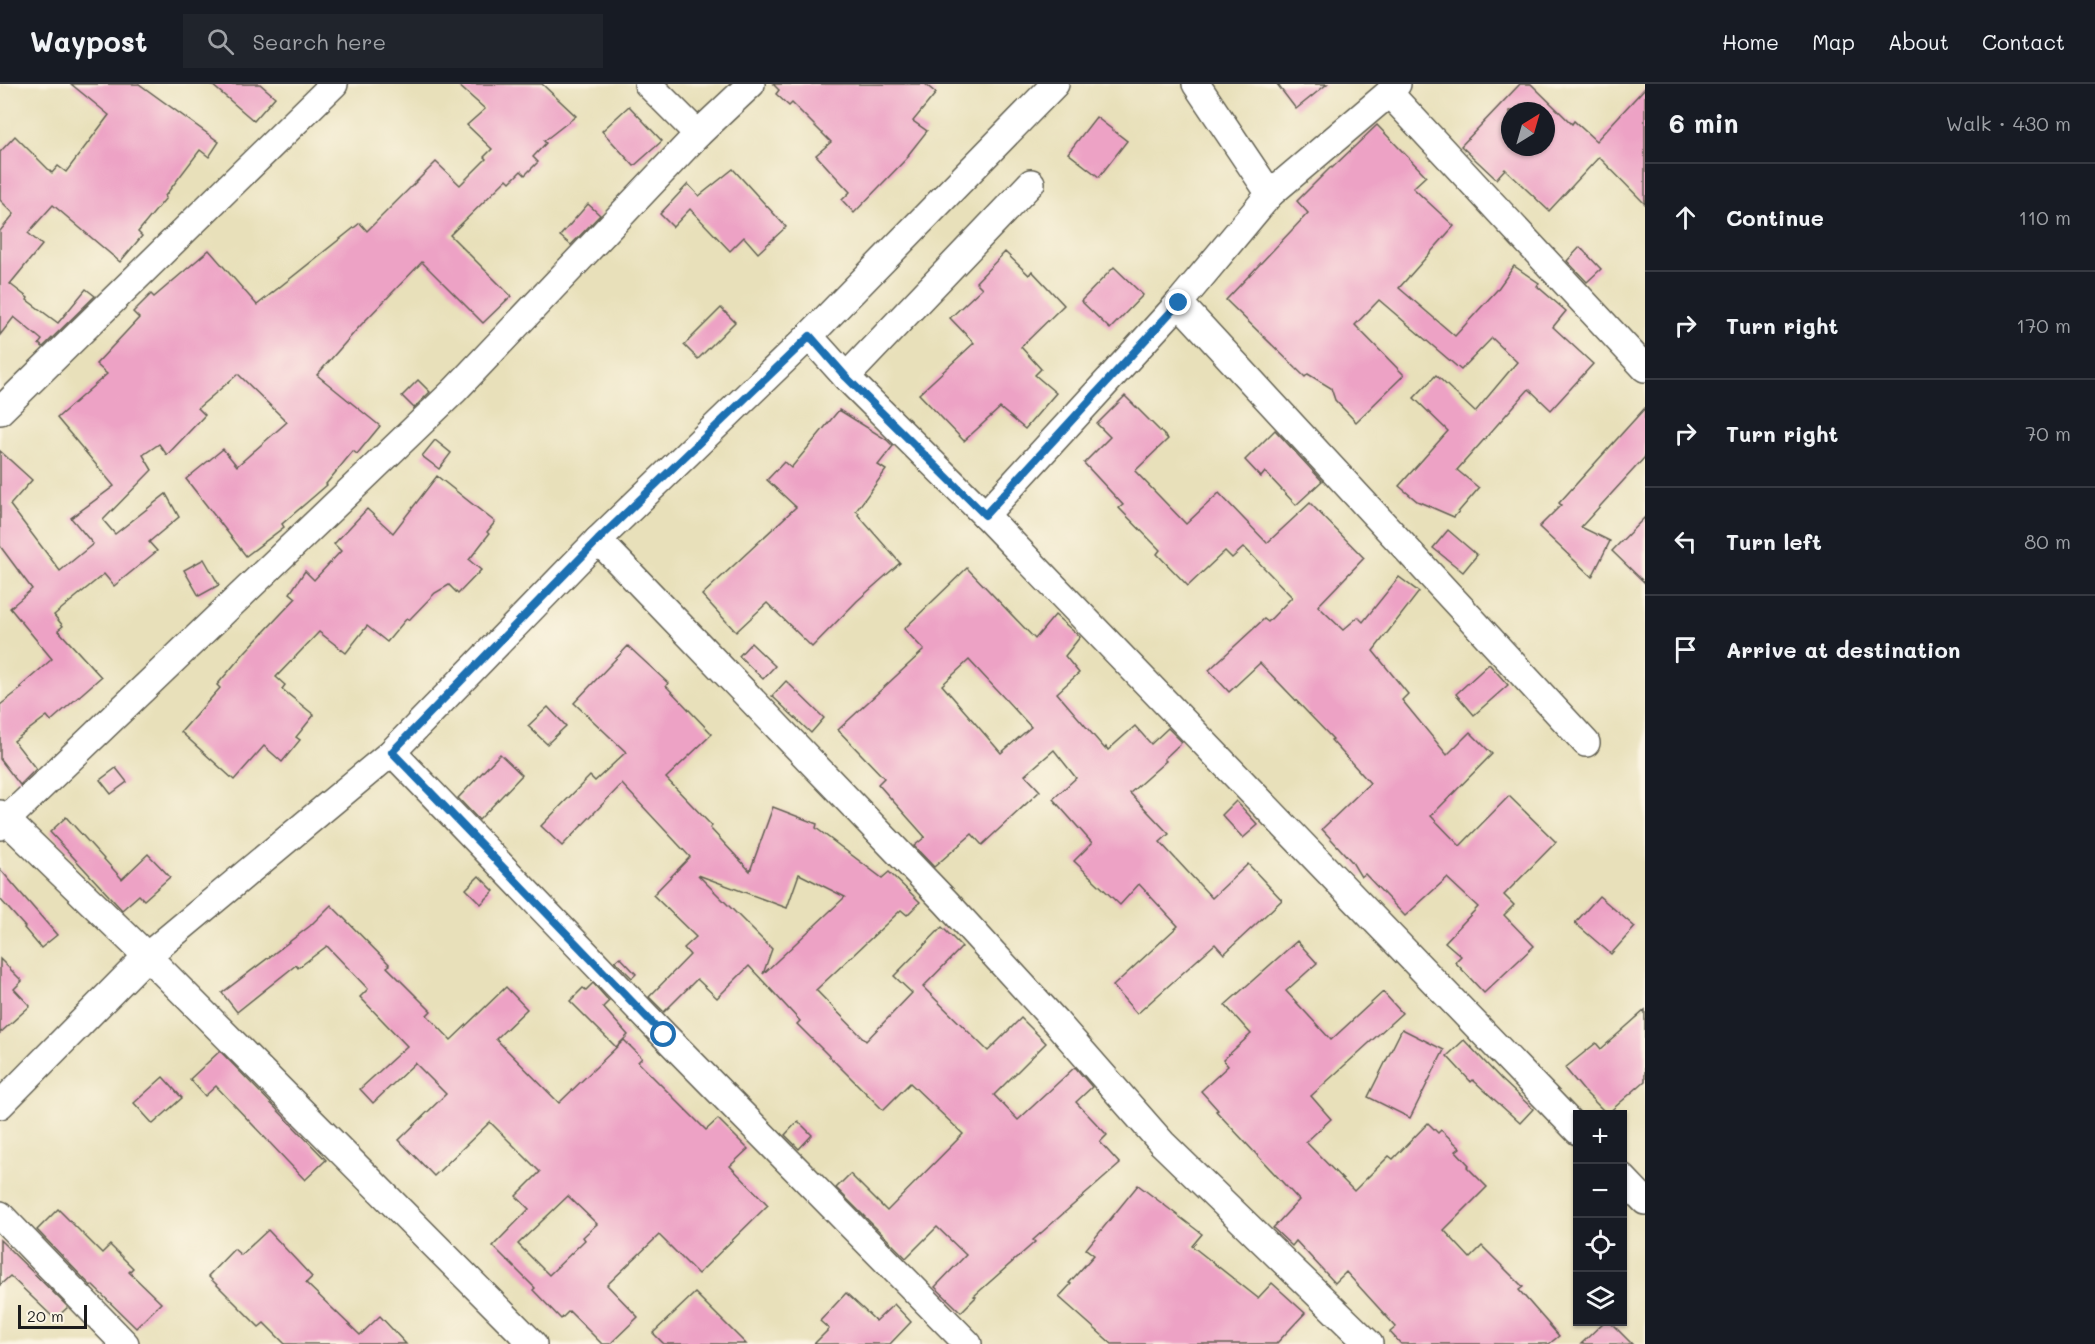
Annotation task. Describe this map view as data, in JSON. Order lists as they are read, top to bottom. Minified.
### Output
{"scale_bar":"20 m","north":"top right","page":{"header":"Waypost","search":"Search here","nav":["Home","Map","About","Contact"],"heading":["6 min","Walk · 430 m"],"list":[["Continue","110 m"],["Turn right","170 m"],["Turn right","70 m"],["Turn left","80 m"],"Arrive at destination"],"map_buttons":["+","−"],"scale":"20 m"}}
